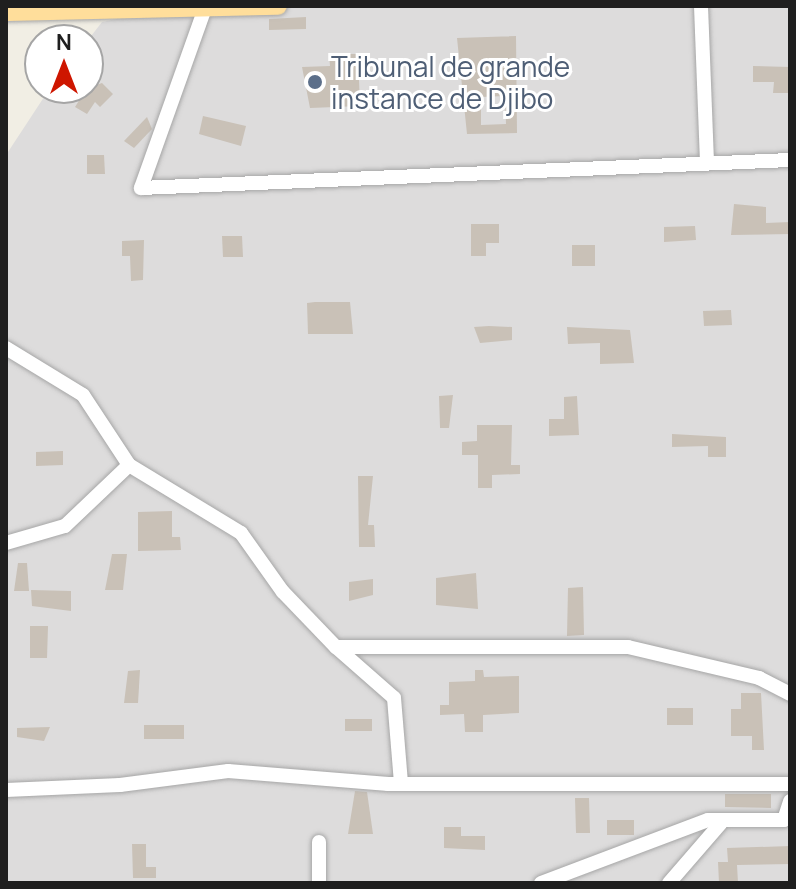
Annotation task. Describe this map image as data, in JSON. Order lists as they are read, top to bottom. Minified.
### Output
{"places":["Tribunal de grande instance de Djibo"],"north":"top"}
